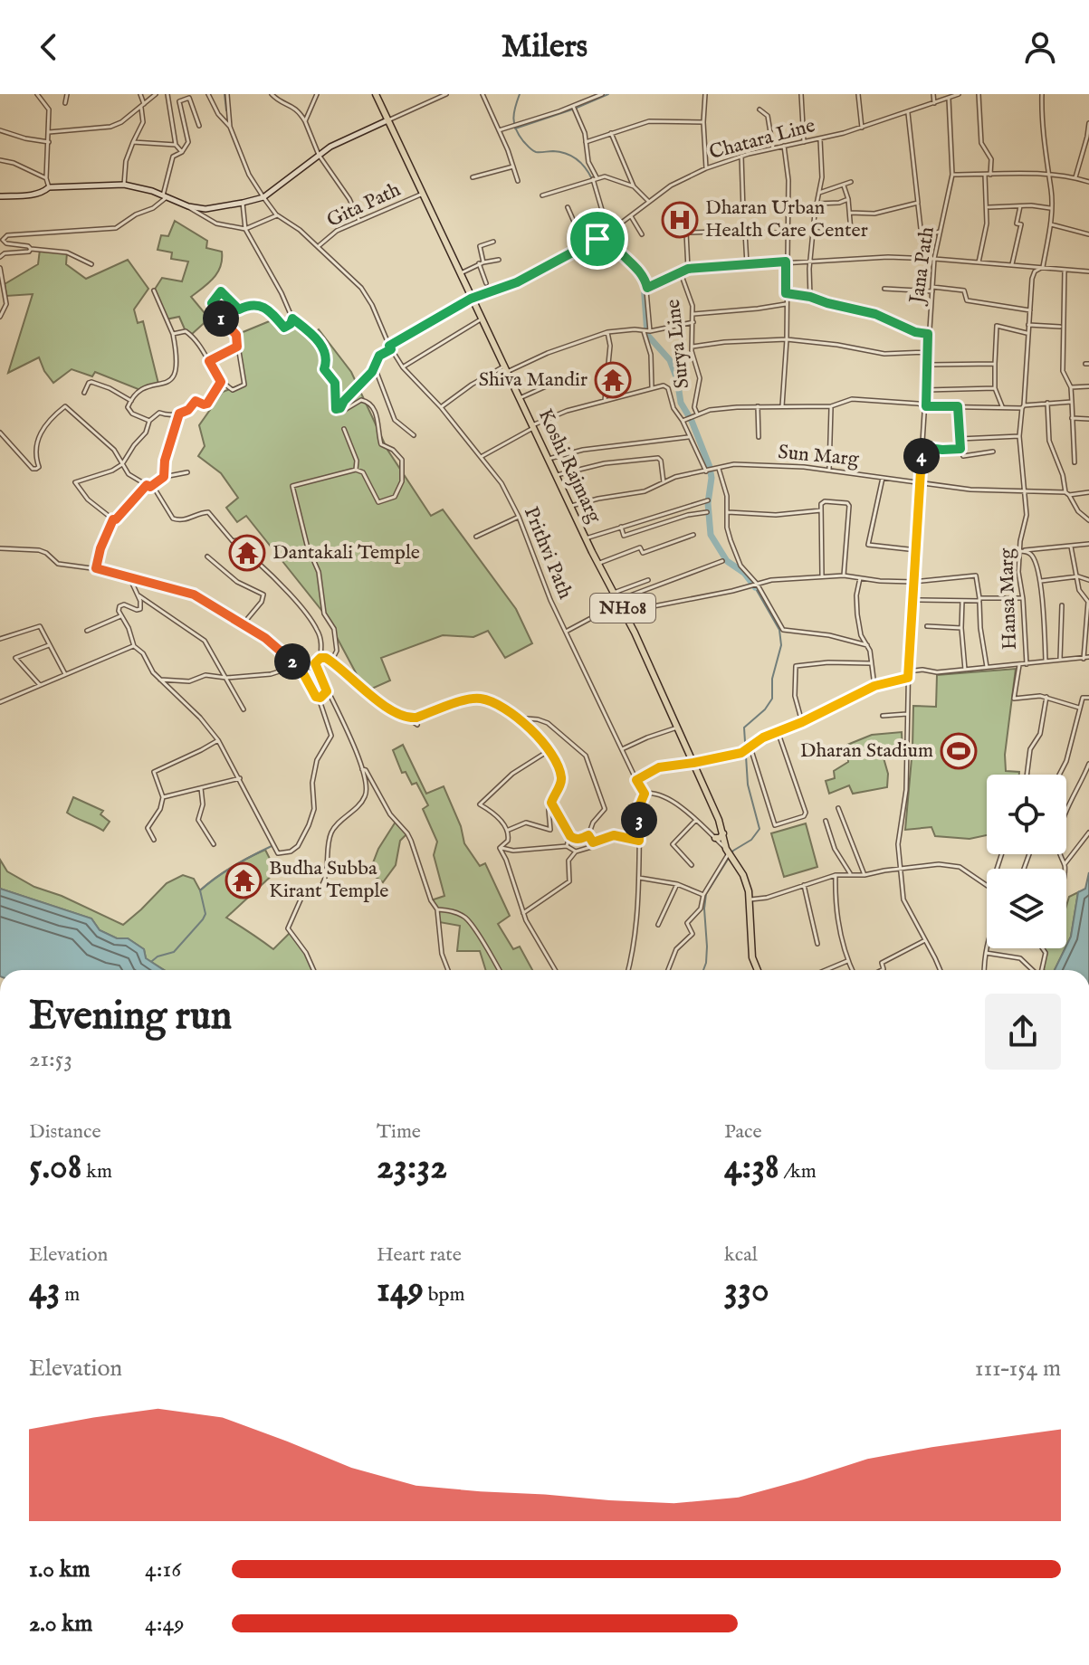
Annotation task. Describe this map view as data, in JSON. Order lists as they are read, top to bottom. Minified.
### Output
{"streets":{"main road":["Koshi Rajmarg","NH08"],"street":["Chatara Line","Gita Path","Jana Path","Surya Line","Sun Marg","Prithvi Path","Hansa Marg"]},"crossings":[["Chatara Line","Jana Path"],["Chatara Line","Koshi Rajmarg"],["Chatara Line","Prithvi Path"],["Gita Path","Koshi Rajmarg"],["Gita Path","Prithvi Path"],["Jana Path","Sun Marg"],["Sun Marg","Hansa Marg"]],"places":{"hospital":["Dharan Urban Health Care Center"],"temple":["Shiva Mandir","Dantakali Temple","Budha Subba Kirant Temple"],"sports":["Dharan Stadium"]},"page":{"header":"Milers","pins":["1","4","2","3"],"heading":["Evening run","21:53"],"stats":[["Distance","5.08 km"],["Time","23:32"],["Pace","4:38 /km"],["Elevation","43 m"],["Heart rate","149 bpm"],["kcal","330"]],"chart":["Elevation","111–154 m"],"list":[{"name":"1.0 km","note":"4:16"},{"name":"2.0 km","note":"4:49"}]}}
